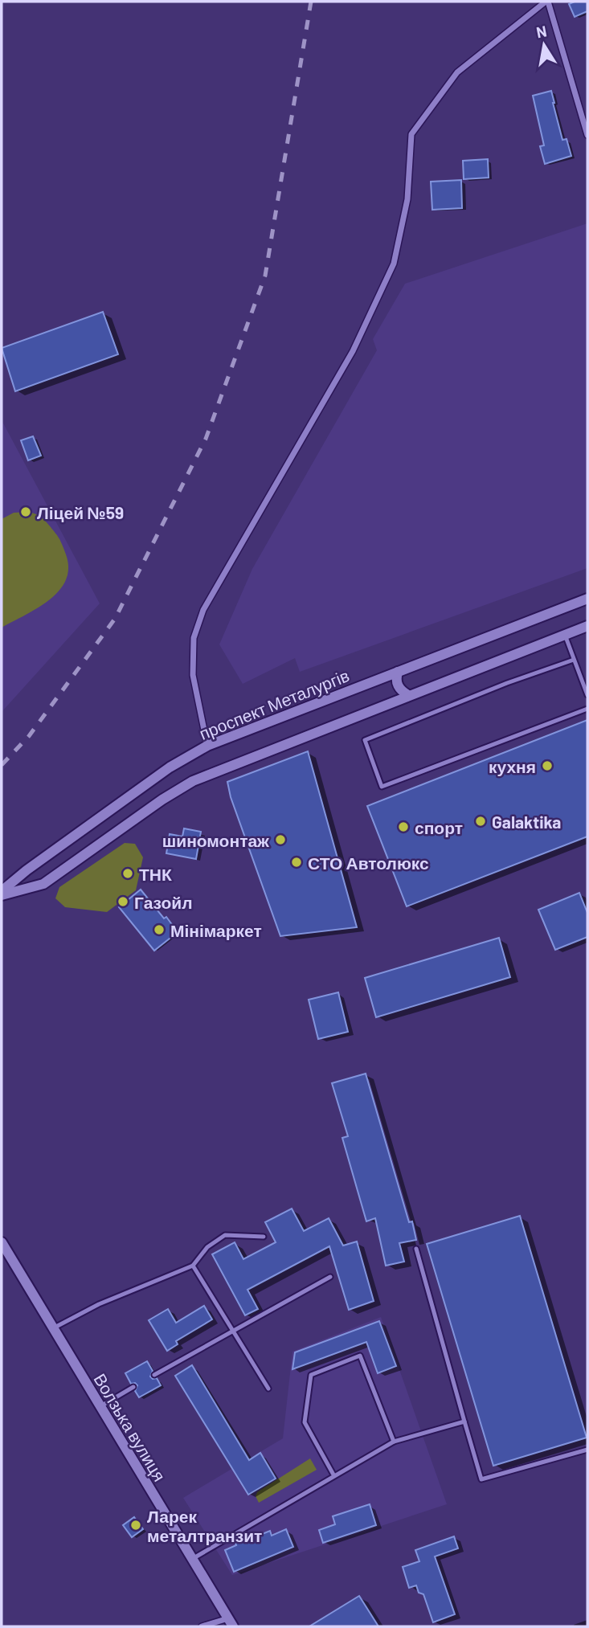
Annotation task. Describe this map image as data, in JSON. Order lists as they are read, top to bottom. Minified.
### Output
{"streets":{"street":["проспект Металургів","Волзька вулиця"]},"places":["Ліцей №59","кухня","Galaktika","спорт","шиномонтаж","СТО Автолюкс","ТНК","Газойл","Мінімаркет","Ларек металтранзит"],"north":"top"}
